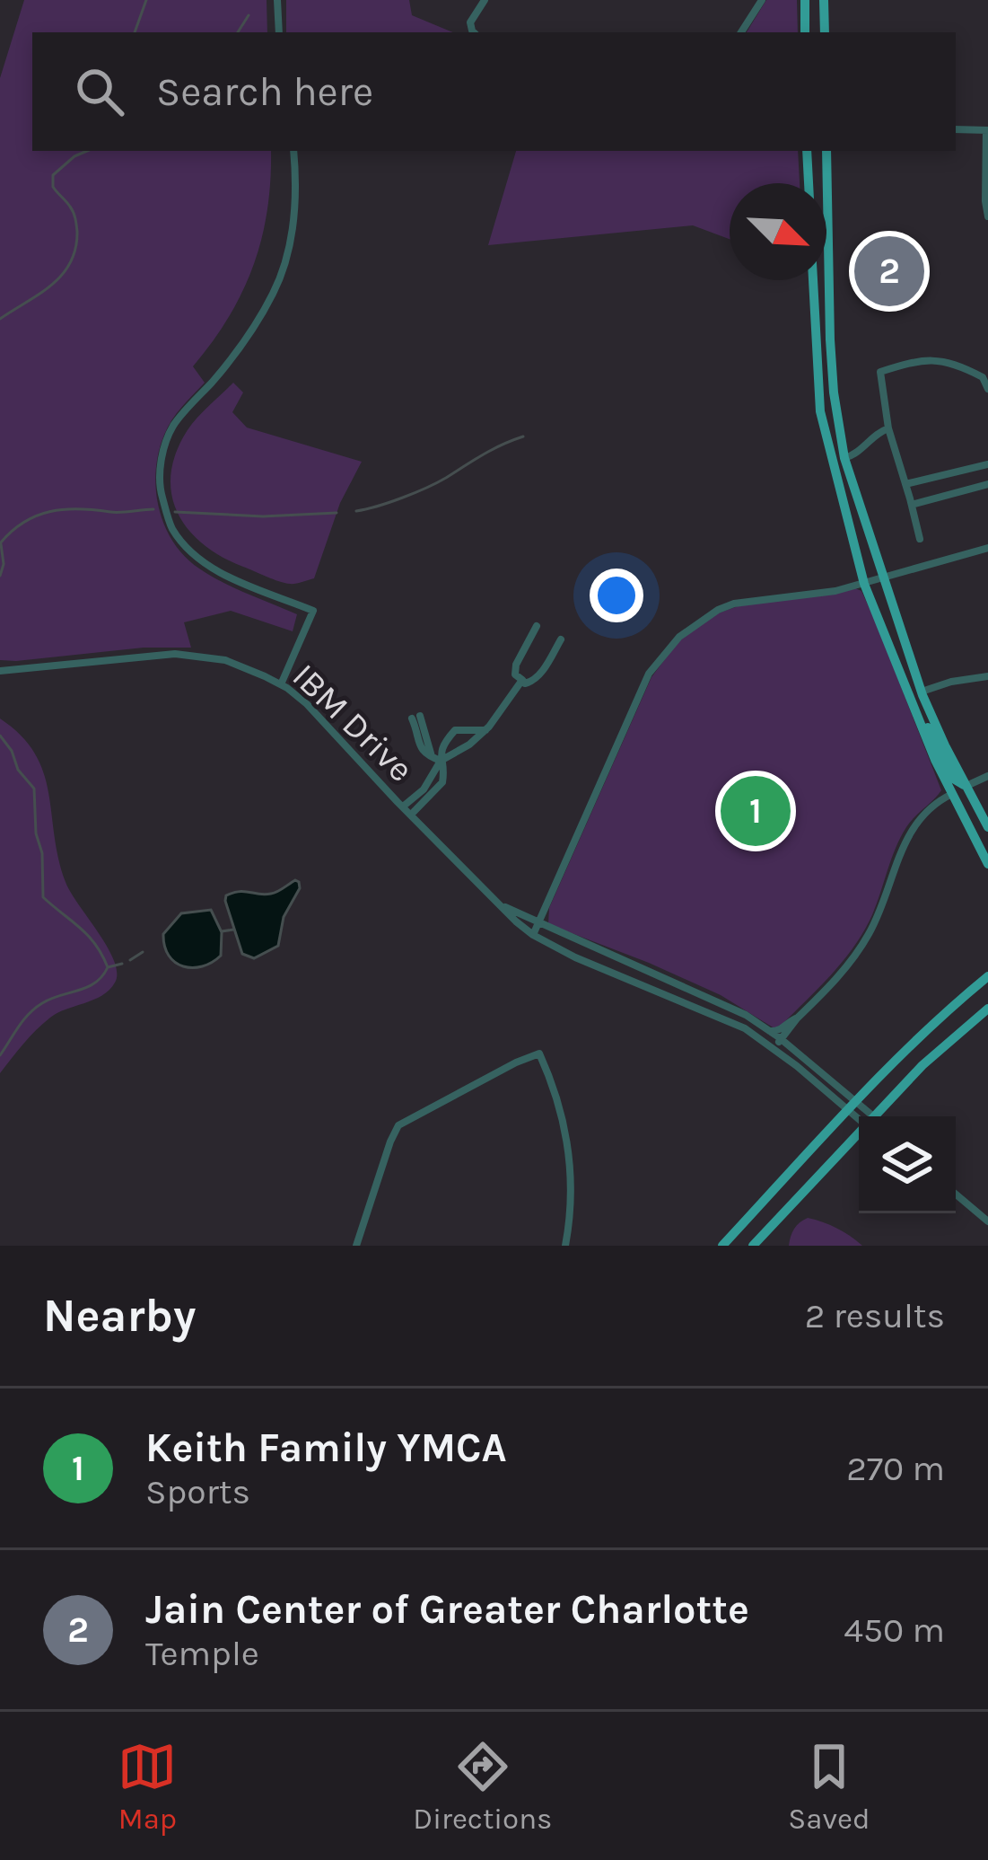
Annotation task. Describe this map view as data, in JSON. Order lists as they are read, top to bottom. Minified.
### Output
{"streets":{"street":["IBM Drive"]},"north":"bottom right","page":{"search":"Search here","pins":["2","1"],"heading":["Nearby","2 results"],"list":[{"mark":"1","name":"Keith Family YMCA","note":"Sports","value":"270 m"},{"mark":"2","name":"Jain Center of Greater Charlotte","note":"Temple","value":"450 m"}],"nav":["Map","Directions","Saved"]}}
